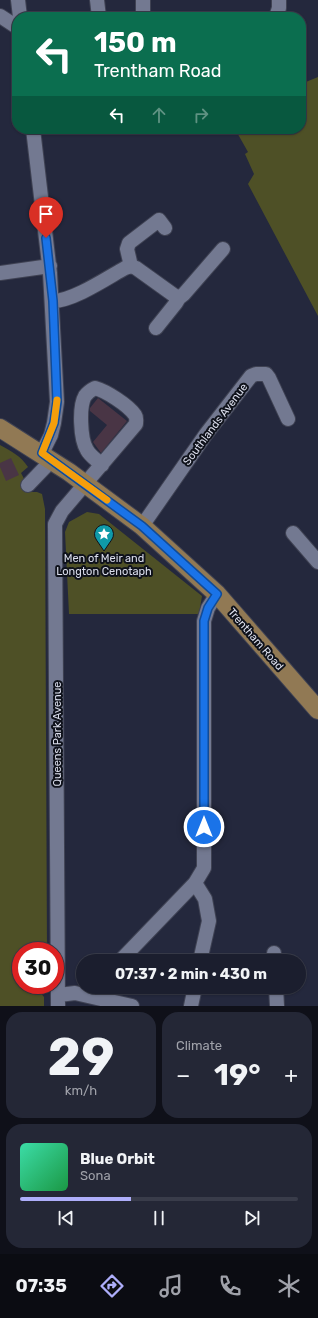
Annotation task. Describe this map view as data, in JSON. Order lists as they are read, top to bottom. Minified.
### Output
{"streets":{"main road":["Trentham Road"],"street":["Southlands Avenue","Queens Park Avenue"]},"crossings":[["Southlands Avenue","Trentham Road"],["Trentham Road","Queens Park Avenue"]],"places":{"place":["Men of Meir and Longton Cenotaph"]},"page":{"turn":["150 m","Trentham Road"],"limit":"30","trip":"07:37 · 2 min · 430 m","tile":[["29","km/h"],"Climate"],"heat":["−","19°","+"],"song":["Blue Orbit","Sona"],"tabs":"07:35"}}
